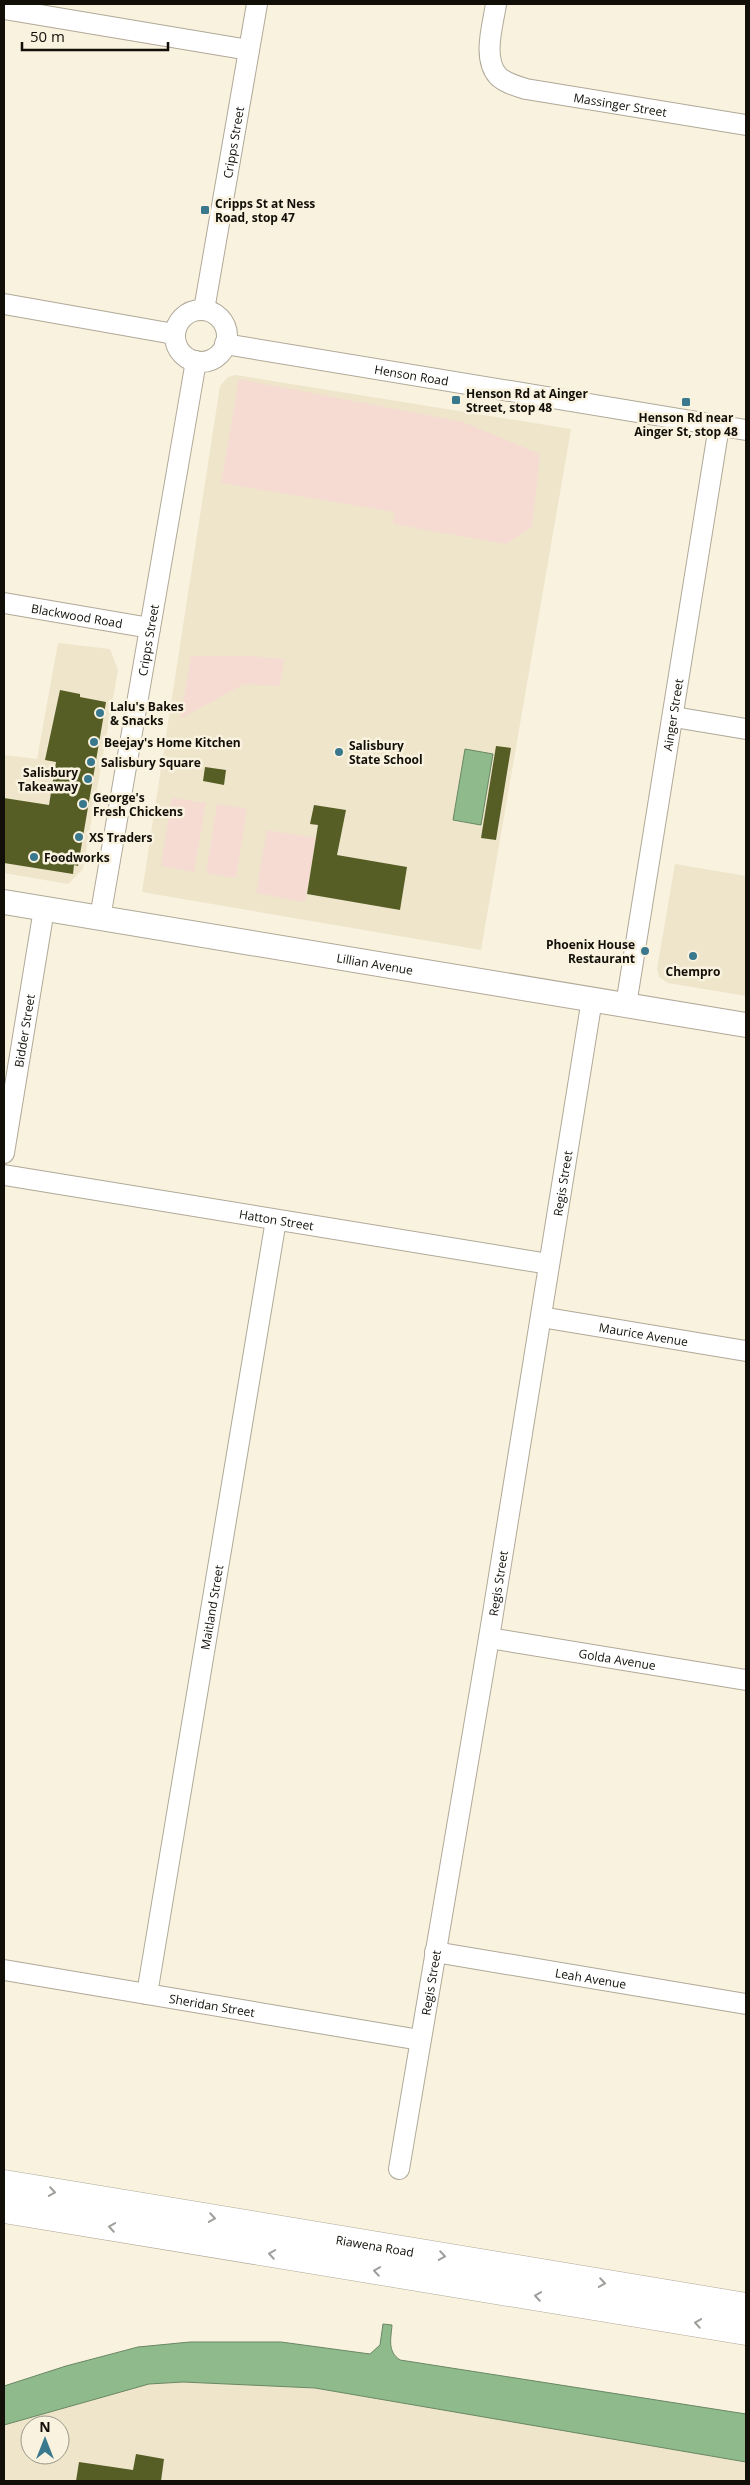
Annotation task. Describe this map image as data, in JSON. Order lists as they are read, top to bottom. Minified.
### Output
{"streets":{"highway":["Riawena Road"],"street":["Massinger Street","Cripps Street","Henson Road","Blackwood Road","Ainger Street","Lillian Avenue","Bidder Street","Regis Street","Hatton Street","Maurice Avenue","Maitland Street","Golda Avenue","Leah Avenue","Sheridan Street"]},"crossings":[["Cripps Street","Henson Road"],["Cripps Street","Blackwood Road"],["Cripps Street","Lillian Avenue"],["Henson Road","Ainger Street"],["Ainger Street","Lillian Avenue"],["Lillian Avenue","Bidder Street"],["Lillian Avenue","Regis Street"],["Regis Street","Hatton Street"],["Regis Street","Maurice Avenue"],["Regis Street","Golda Avenue"],["Regis Street","Leah Avenue"],["Regis Street","Sheridan Street"],["Hatton Street","Maitland Street"],["Maitland Street","Sheridan Street"]],"places":{"transit":["Cripps St at Ness Road, stop 47","Henson Rd at Ainger Street, stop 48","Henson Rd near Ainger St, stop 48"],"other":["Lalu's Bakes & Snacks","Beejay's Home Kitchen","Salisbury State School","Salisbury Square","Salisbury Takeaway","George's Fresh Chickens","XS Traders","Foodworks","Phoenix House Restaurant","Chempro"]},"scale_bar":"50 m","north":"top"}
